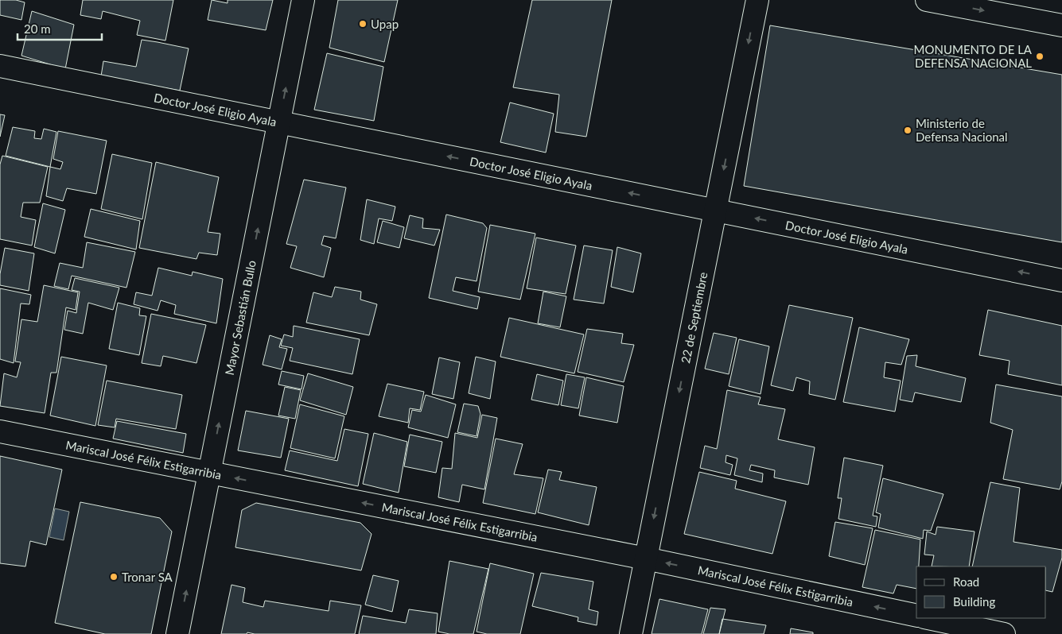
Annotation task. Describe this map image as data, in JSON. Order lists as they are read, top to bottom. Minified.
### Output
{"streets":{"main road":["Doctor José Eligio Ayala","Mayor Sebastián Bullo","22 de Septiembre","Mariscal José Félix Estigarribia"]},"crossings":[["Doctor José Eligio Ayala","Mayor Sebastián Bullo"],["Doctor José Eligio Ayala","22 de Septiembre"],["Mayor Sebastián Bullo","Mariscal José Félix Estigarribia"],["22 de Septiembre","Mariscal José Félix Estigarribia"]],"one_way":["Doctor José Eligio Ayala","Mayor Sebastián Bullo","22 de Septiembre","Mariscal José Félix Estigarribia"],"places":["Upap","MONUMENTO DE LA DEFENSA NACIONAL","Ministerio de Defensa Nacional","Tronar SA"],"legend":["Road","Building"],"scale_bar":"20 m"}
